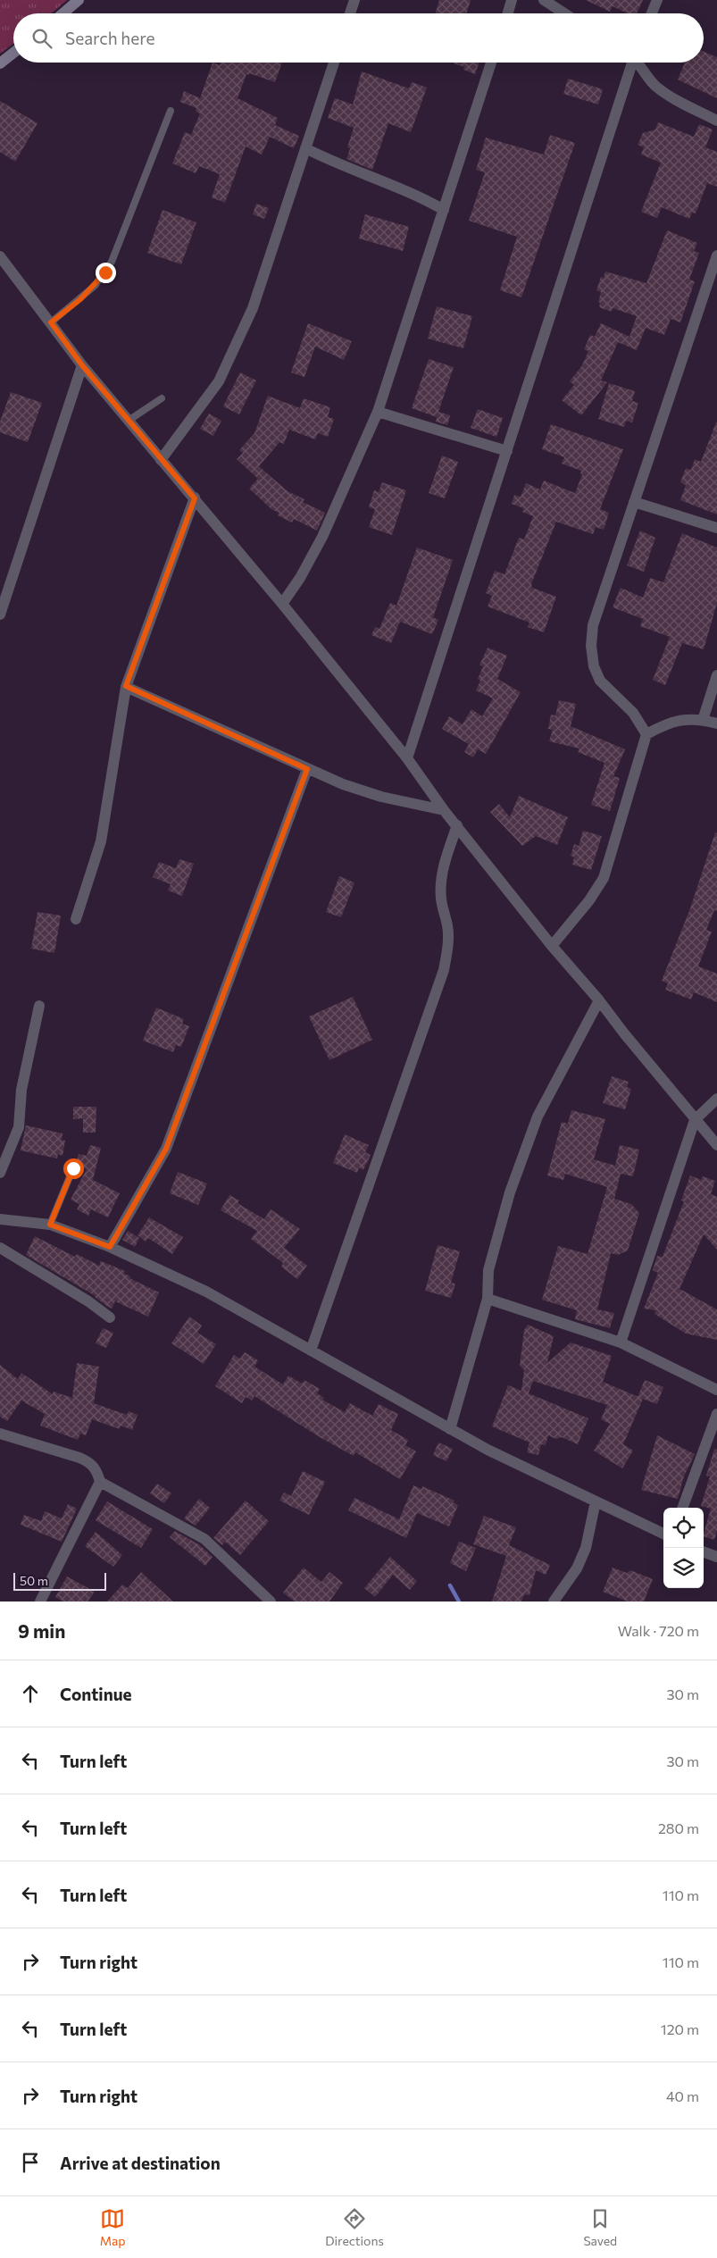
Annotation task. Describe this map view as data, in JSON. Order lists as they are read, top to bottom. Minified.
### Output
{"scale_bar":"50 m","page":{"search":"Search here","scale":"50 m","heading":["9 min","Walk · 720 m"],"list":[["Continue","30 m"],["Turn left","30 m"],["Turn left","280 m"],["Turn left","110 m"],["Turn right","110 m"],["Turn left","120 m"],["Turn right","40 m"],"Arrive at destination"],"nav":["Map","Directions","Saved"]}}
